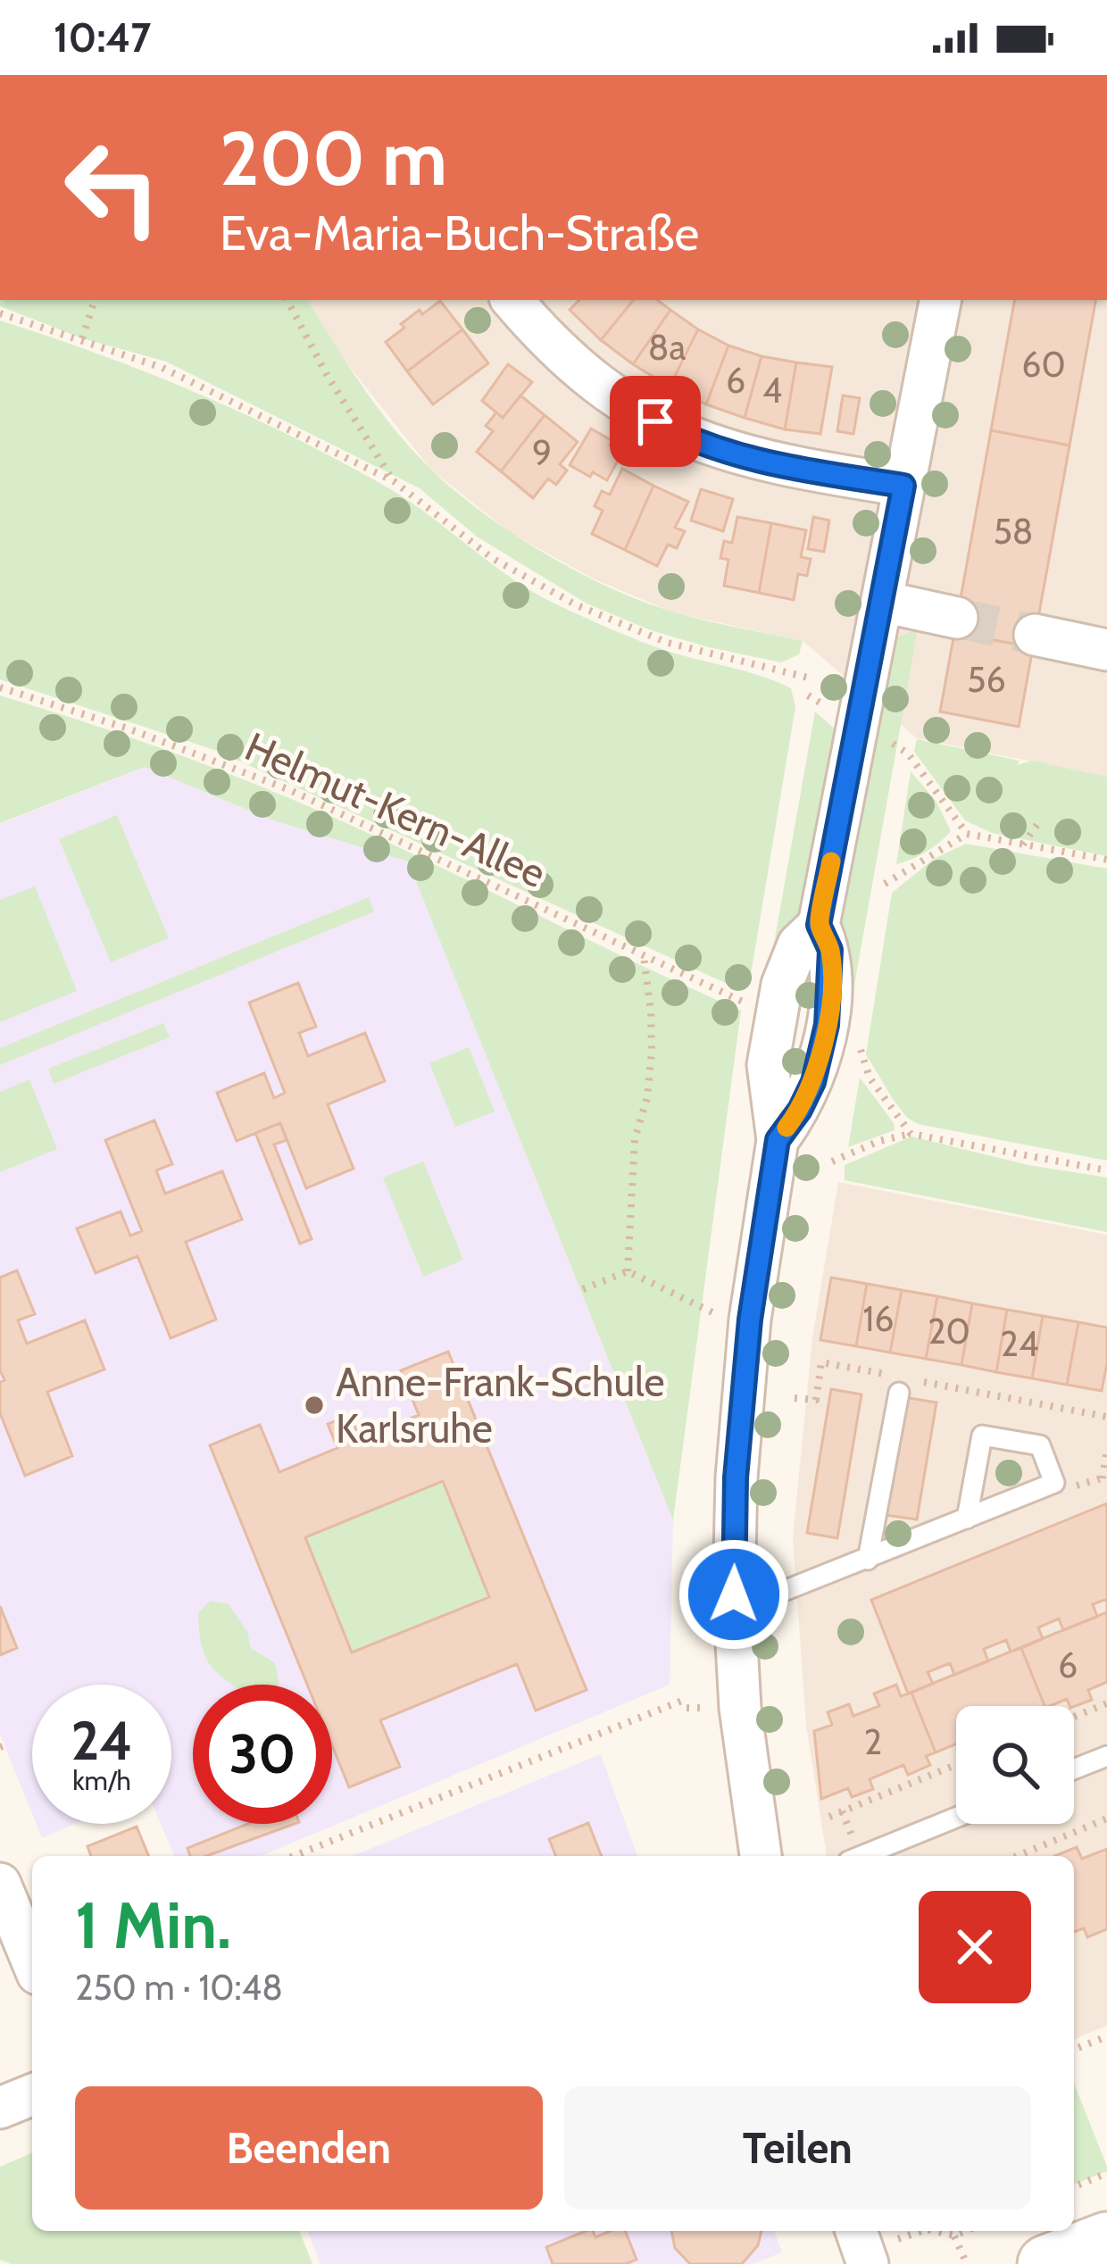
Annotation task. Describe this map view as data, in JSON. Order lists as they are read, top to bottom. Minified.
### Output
{"streets":{"path":["Helmut-Kern-Allee"]},"places":["Anne-Frank-Schule Karlsruhe"],"house_numbers":["8a","60","6","4","9","58","56","16","20","24","6","2"],"page":{"status":"10:47","turn":["200 m","Eva-Maria-Buch-Straße"],"speed":"24 km/h","limit":"30","heading":["1 Min.","250 m · 10:48"],"buttons":["Beenden","Teilen"]}}
